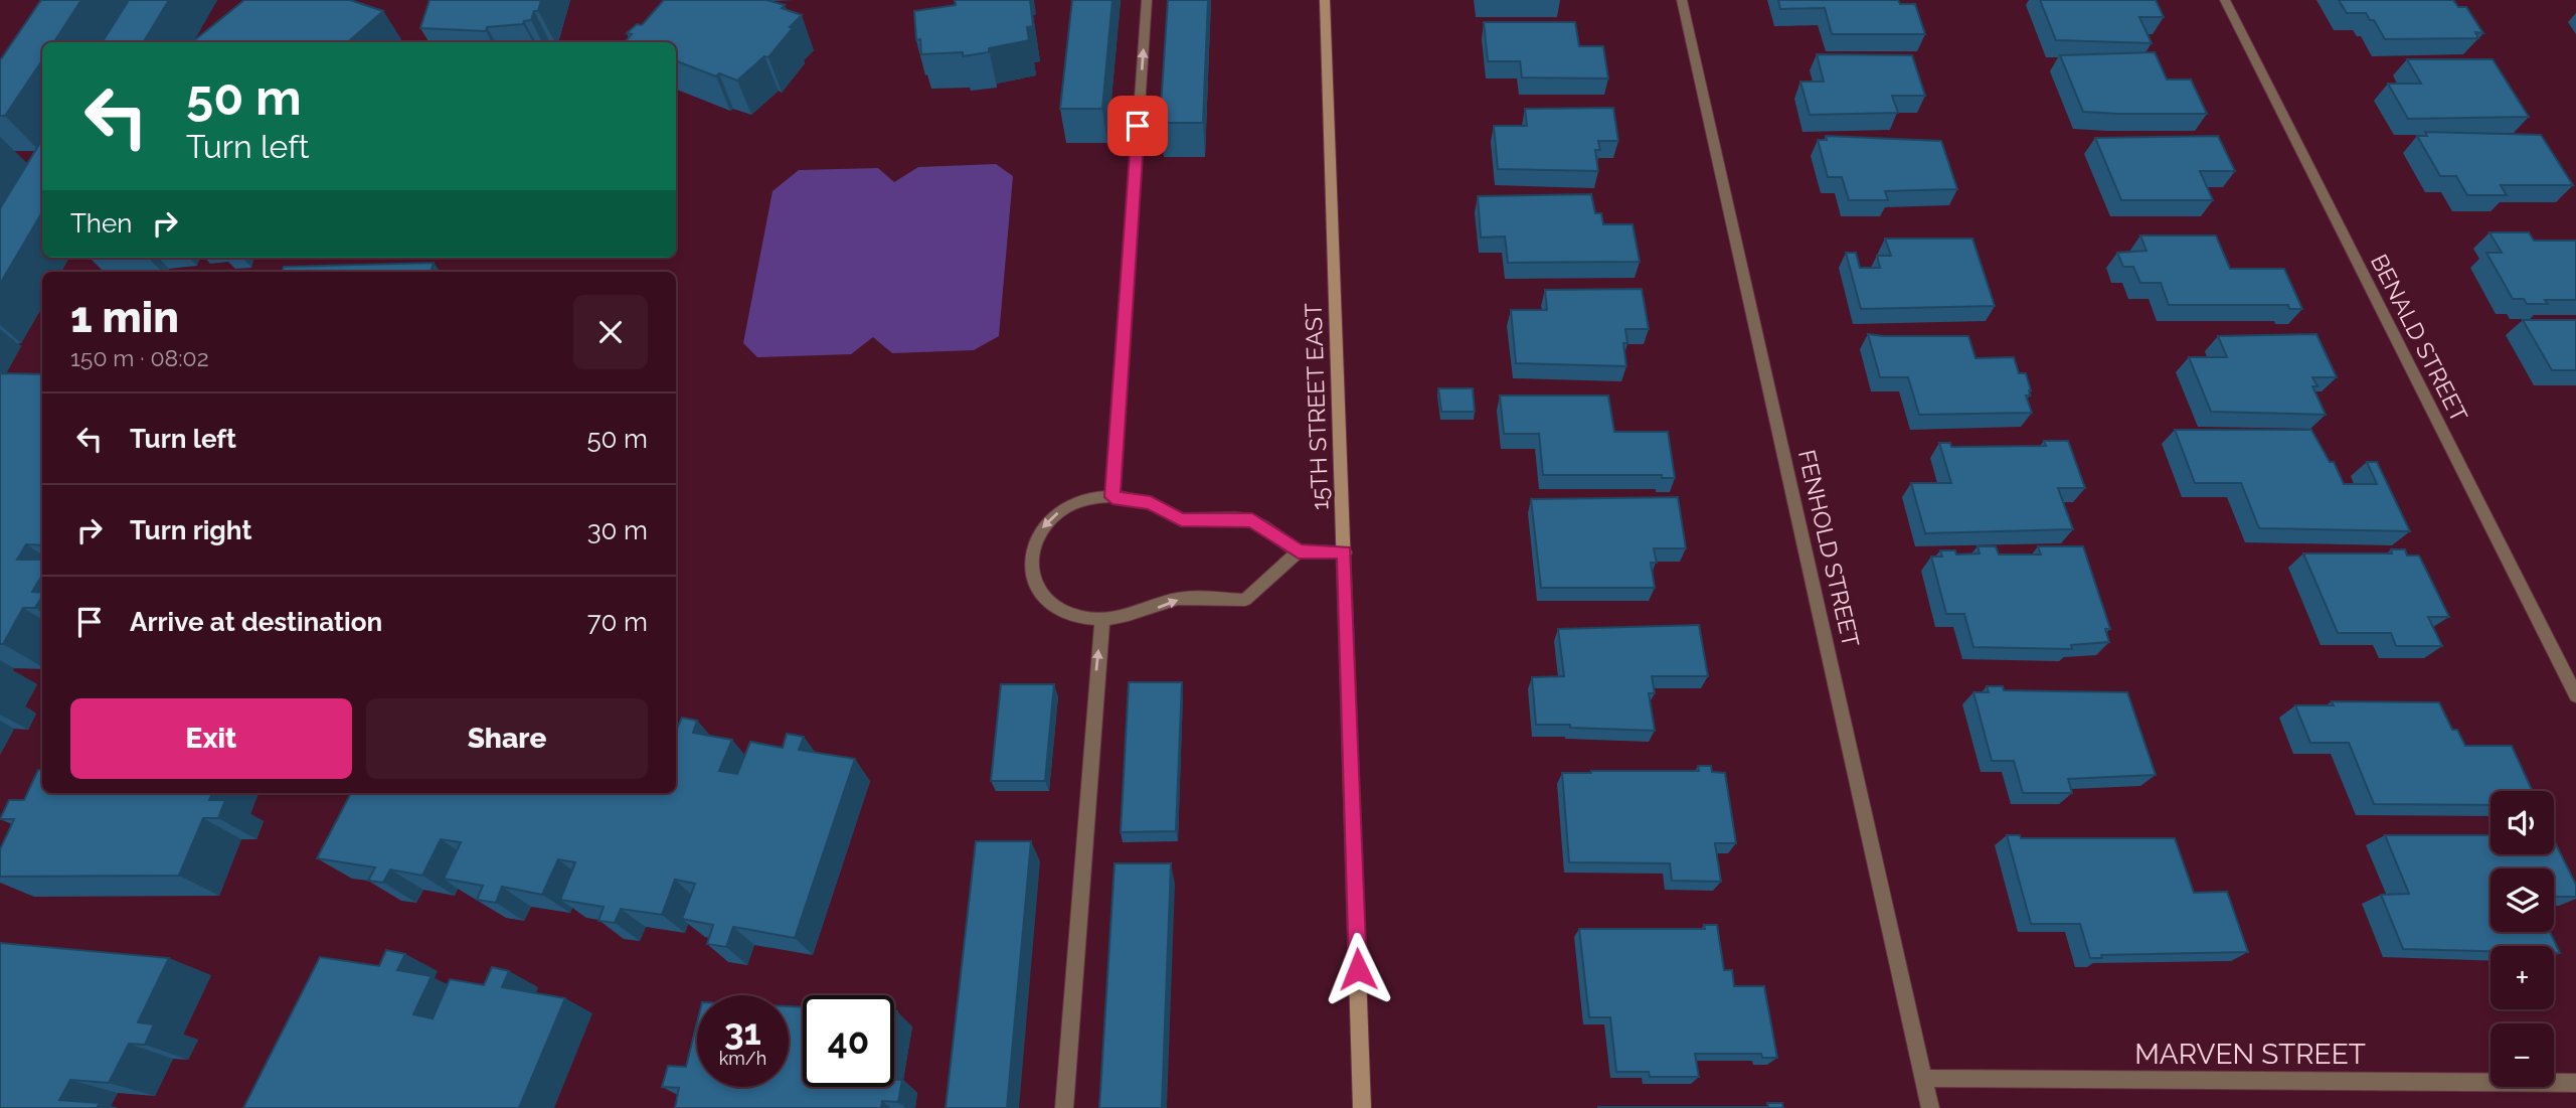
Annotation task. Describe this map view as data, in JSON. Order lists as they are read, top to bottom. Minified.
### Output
{"streets":{"street":["BENALD STREET","15TH STREET EAST","FENHOLD STREET","MARVEN STREET"]},"crossings":[["FENHOLD STREET","MARVEN STREET"]],"page":{"turn":["50 m","Turn left"],"then":"Then","heading":["1 min","150 m · 08:02"],"list":[{"name":"Turn left","value":"50 m"},{"name":"Turn right","value":"30 m"},{"name":"Arrive at destination","value":"70 m"}],"buttons":["Exit","Share"],"map_buttons":["+","−"],"speed":"31 km/h","limit":"40"}}
